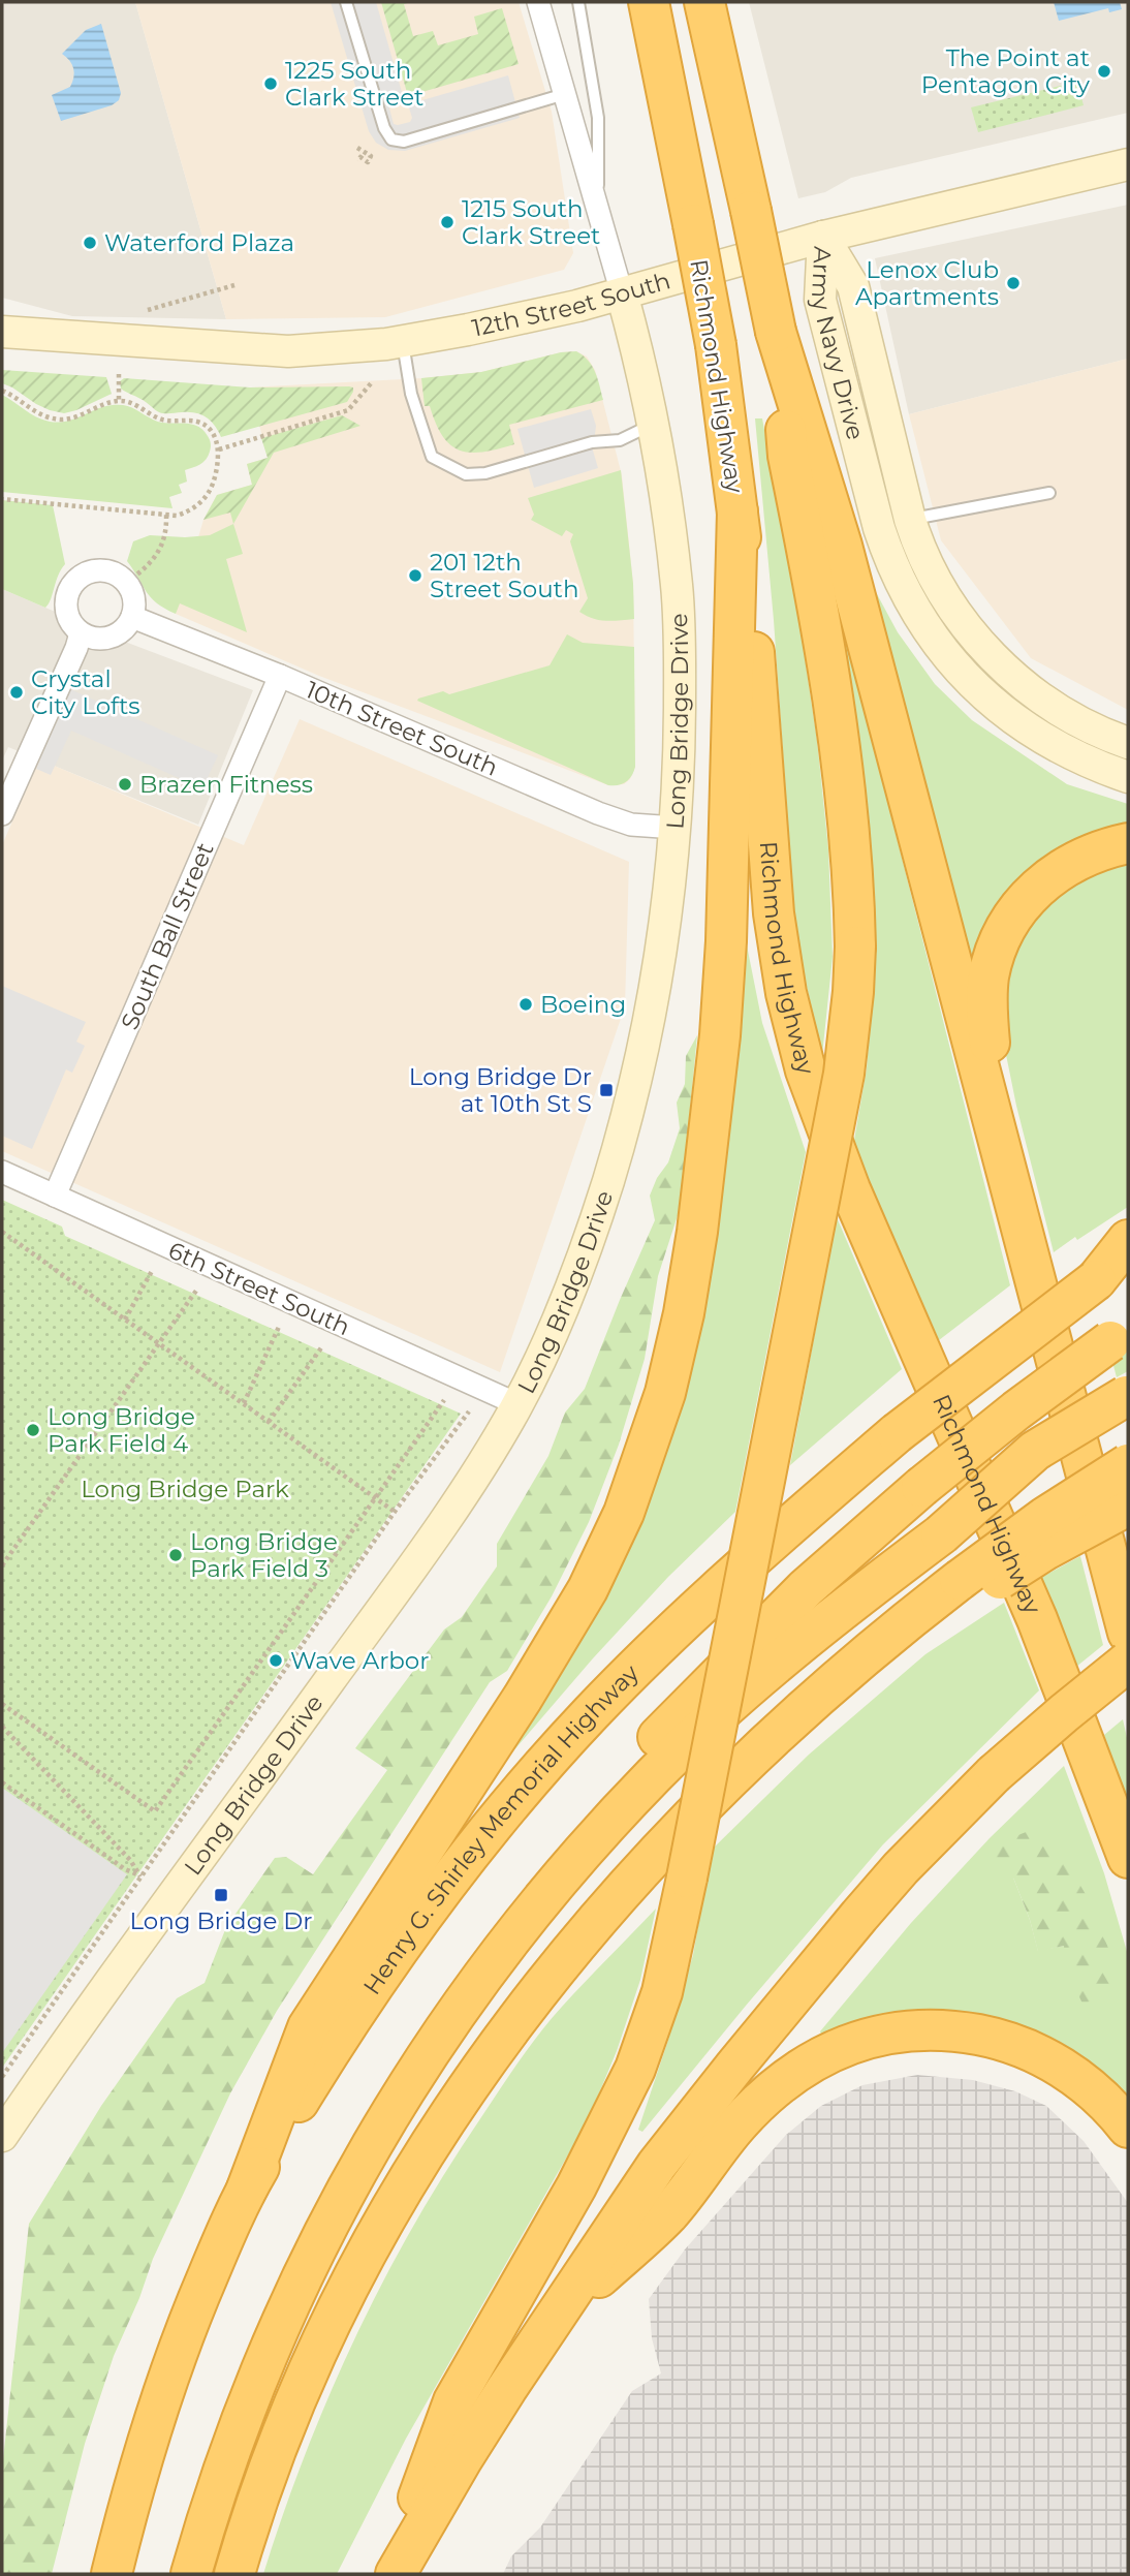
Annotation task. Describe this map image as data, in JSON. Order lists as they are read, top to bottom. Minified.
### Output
{"streets":{"highway":["Richmond Highway","Henry G. Shirley Memorial Highway"],"street":["12th Street South","Army Navy Drive","Long Bridge Drive","10th Street South","South Ball Street","6th Street South"]},"crossings":[["12th Street South","Army Navy Drive"],["12th Street South","Long Bridge Drive"],["Long Bridge Drive","10th Street South"],["Long Bridge Drive","6th Street South"],["10th Street South","South Ball Street"],["South Ball Street","6th Street South"]],"parks":["Long Bridge Park"],"places":{"other":["The Point at Pentagon City","1225 South Clark Street","1215 South Clark Street","Waterford Plaza","Lenox Club Apartments","201 12th Street South","Crystal City Lofts","Brazen Fitness","Boeing","Long Bridge Park Field 4","Long Bridge Park Field 3","Wave Arbor"],"transit":["Long Bridge Dr at 10th St S","Long Bridge Dr"]}}
